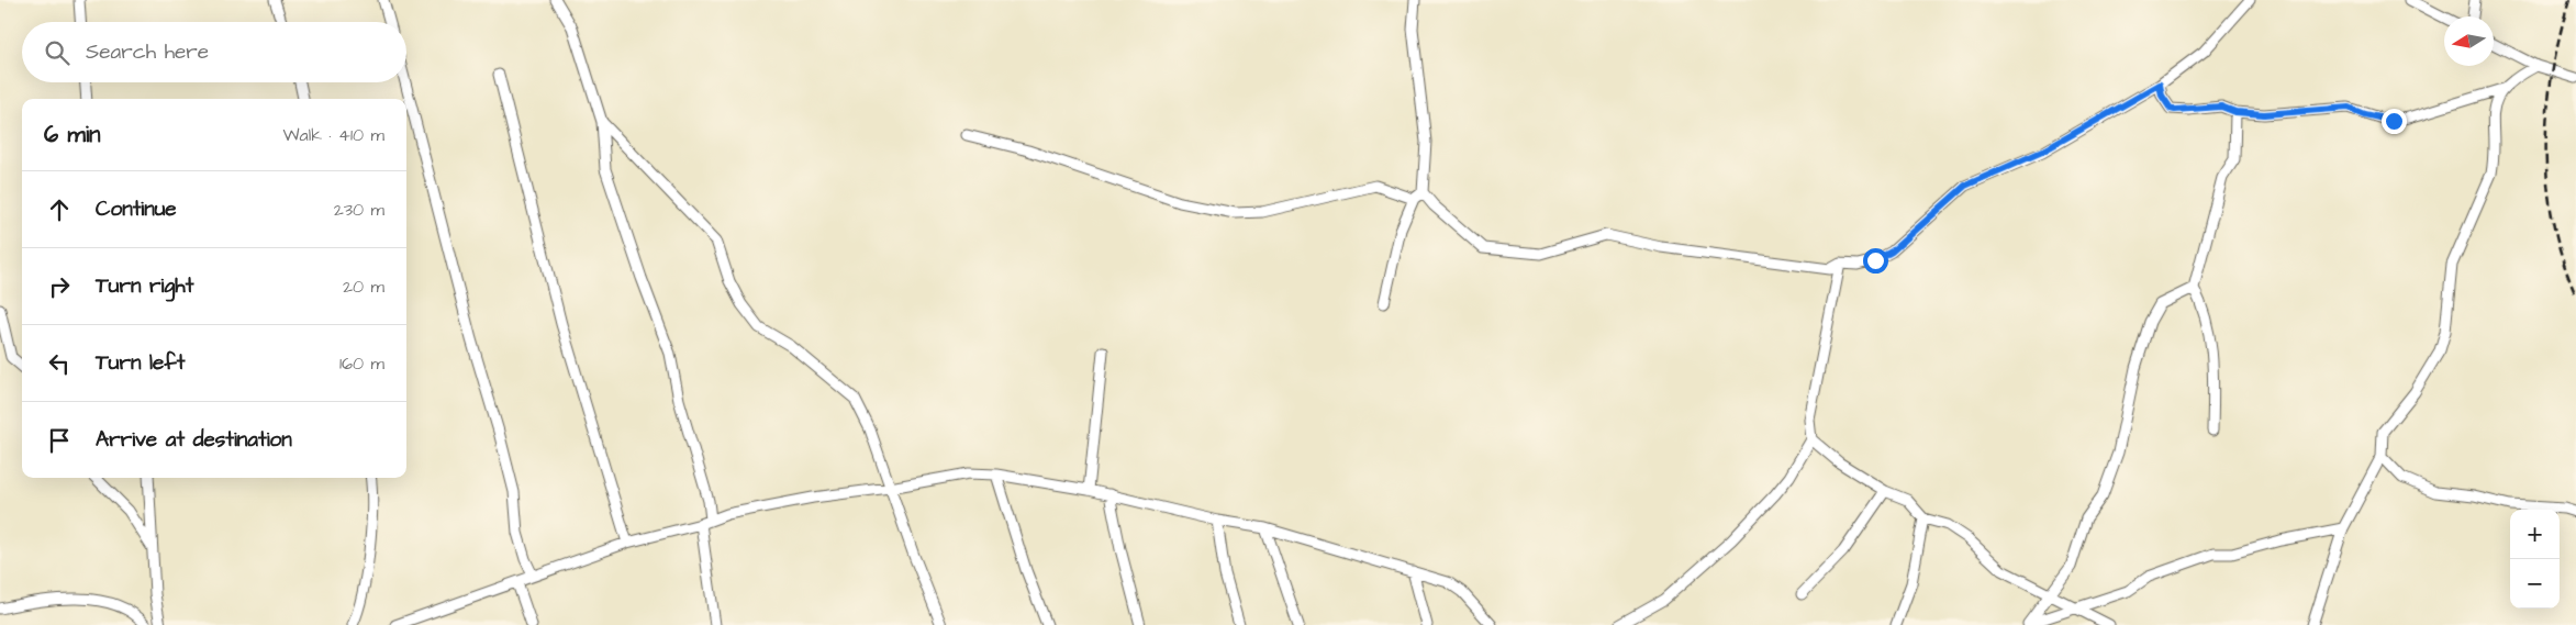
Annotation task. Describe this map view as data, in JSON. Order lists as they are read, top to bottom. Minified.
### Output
{"north":"left","page":{"search":"Search here","heading":["6 min","Walk · 410 m"],"list":[["Continue","230 m"],["Turn right","20 m"],["Turn left","160 m"],"Arrive at destination"],"map_buttons":["+","−"]}}
